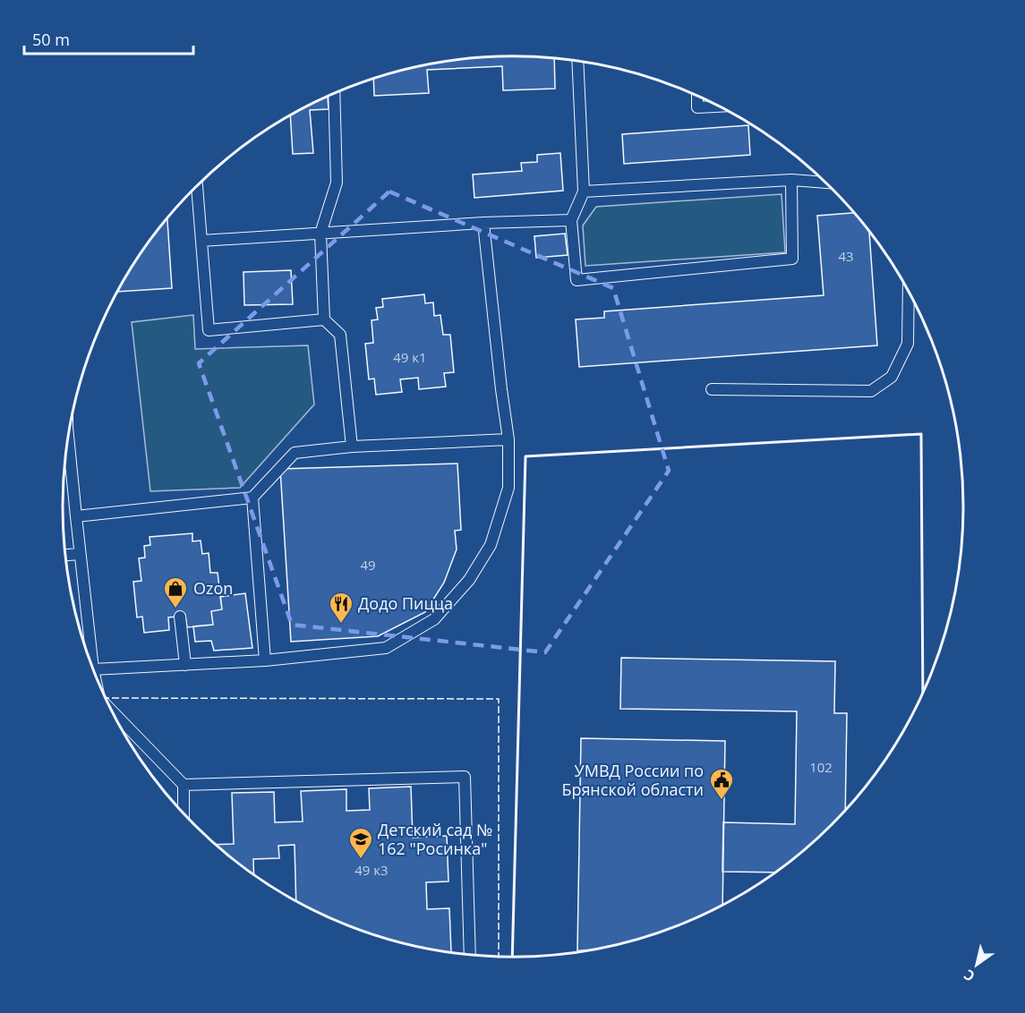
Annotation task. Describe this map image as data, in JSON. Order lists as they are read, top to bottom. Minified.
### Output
{"places":{"shop":["Ozon"],"restaurant":["Додо Пицца"],"public building":["УМВД России по Брянской области"],"school or university":["Детский сад № 162 \"Росинка\""]},"house_numbers":["43","49 к1","49","102","49 к3"],"scale_bar":"50 m","north":"bottom left"}
